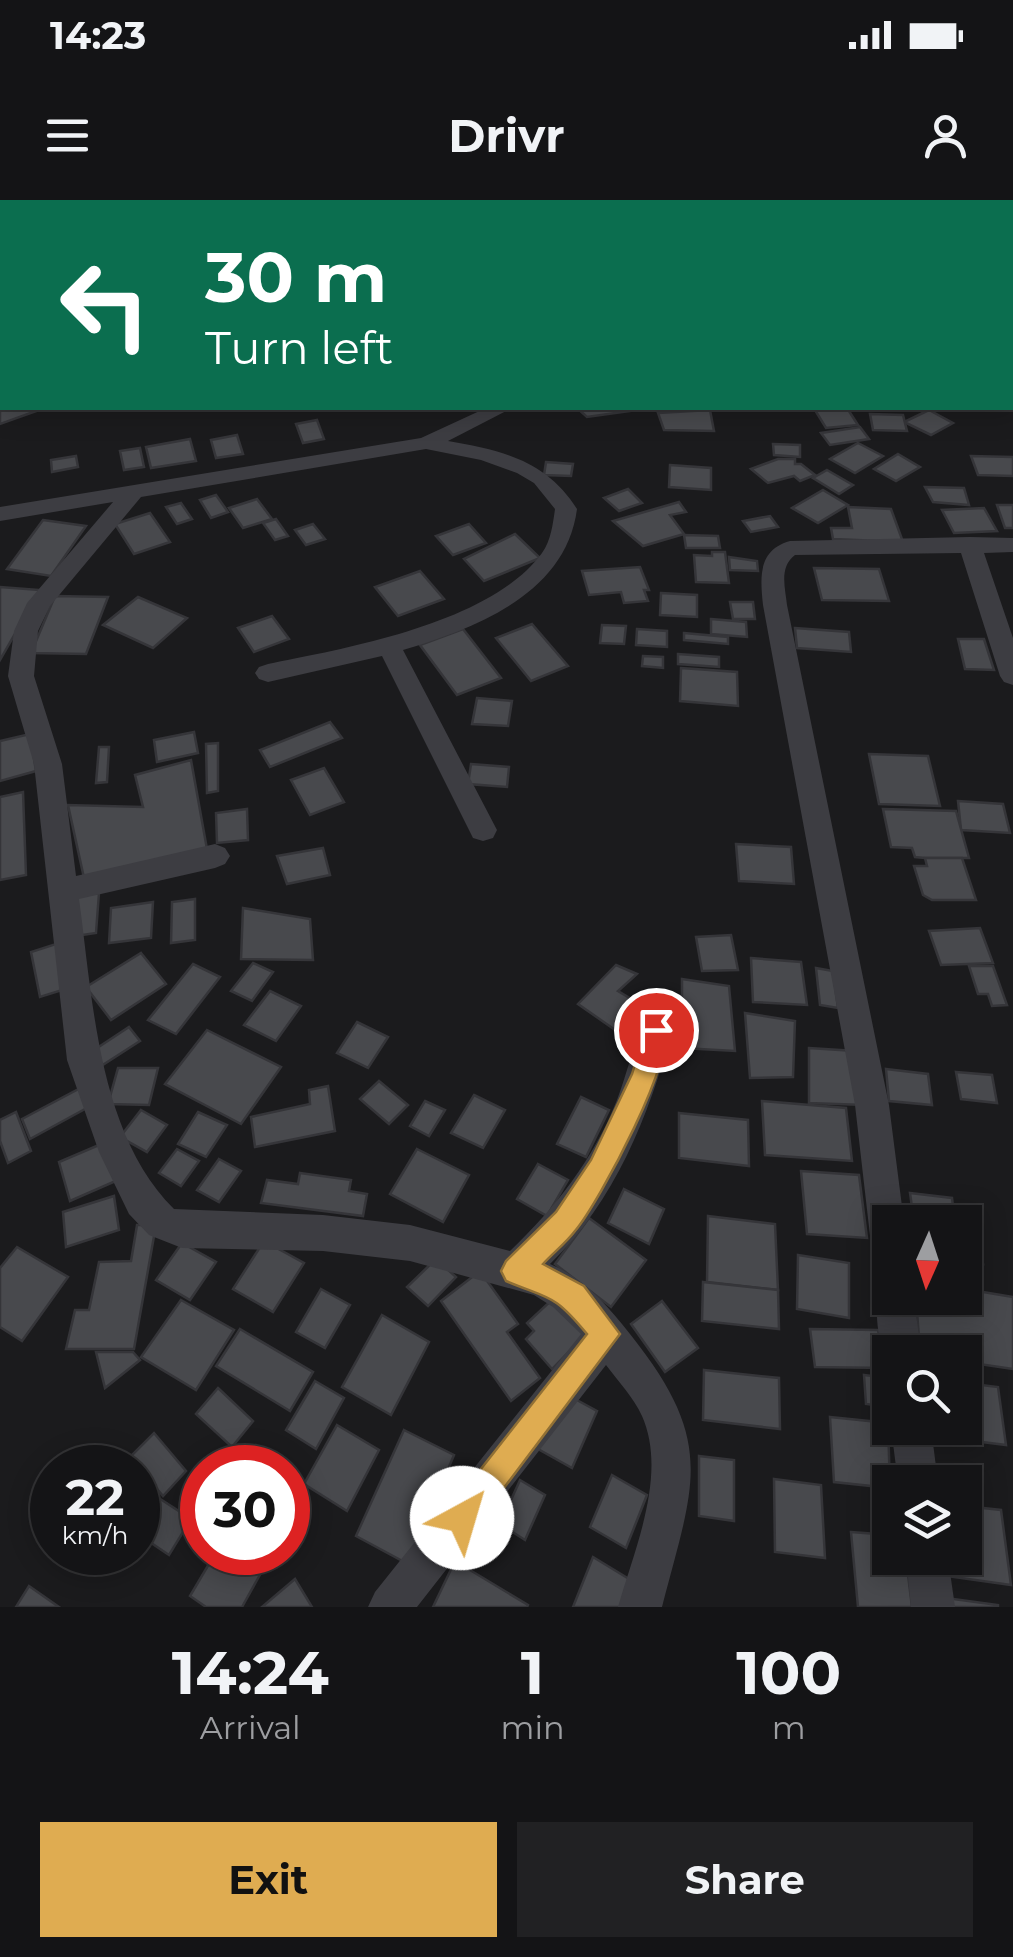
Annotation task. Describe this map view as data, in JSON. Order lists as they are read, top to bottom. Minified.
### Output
{"north":"bottom","page":{"status":"14:23","header":"Drivr","turn":["30 m","Turn left"],"speed":"22 km/h","limit":"30","eta":["14:24","Arrival","1","min","100","m"],"buttons":["Exit","Share"]}}
